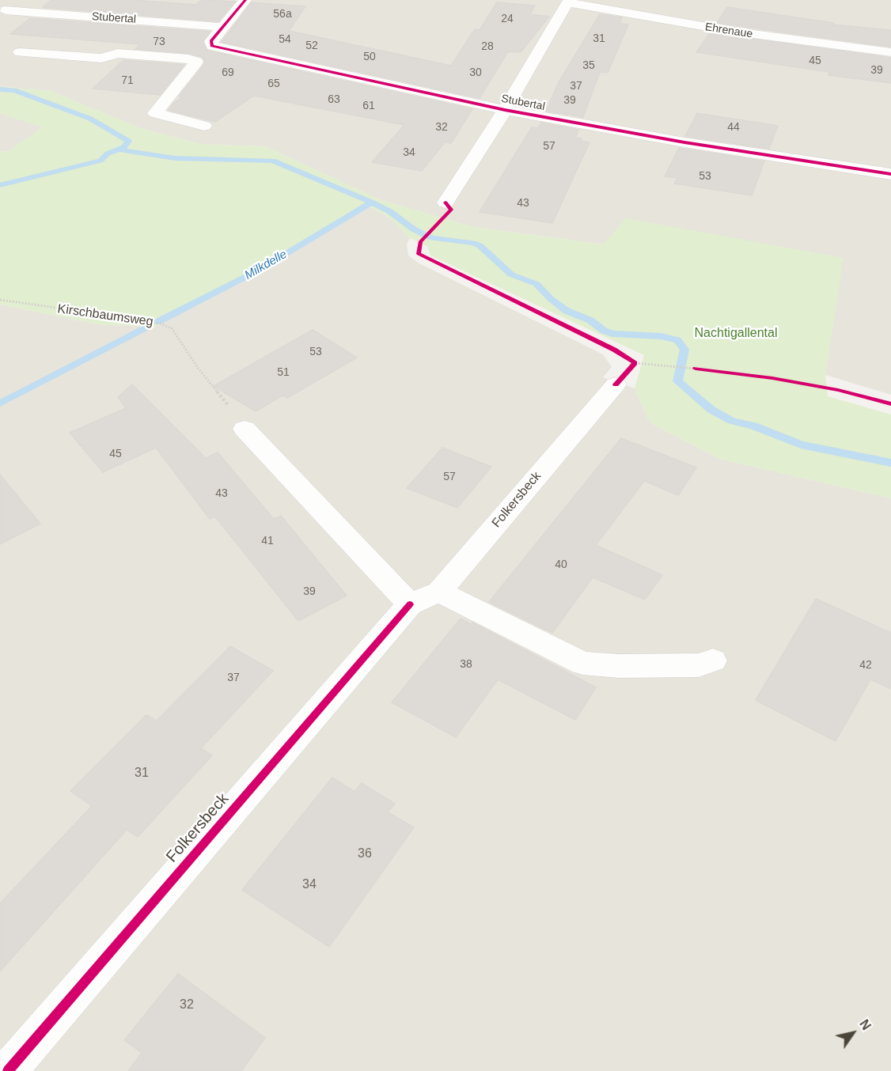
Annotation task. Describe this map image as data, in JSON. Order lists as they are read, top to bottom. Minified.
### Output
{"streets":{"street":["Stubertal","Ehrenaue","Folkersbeck"],"path":["Kirschbaumsweg"]},"water":["Milkdelle"],"parks":["Nachtigallental"],"house_numbers":["56a","24","31","54","73","52","28","50","45","35","39","69","30","71","65","37","63","39","61","32","44","57","34","53","43","53","51","45","57","43","41","40","39","38","42","37","31","36","34","32"],"north":"top right"}
